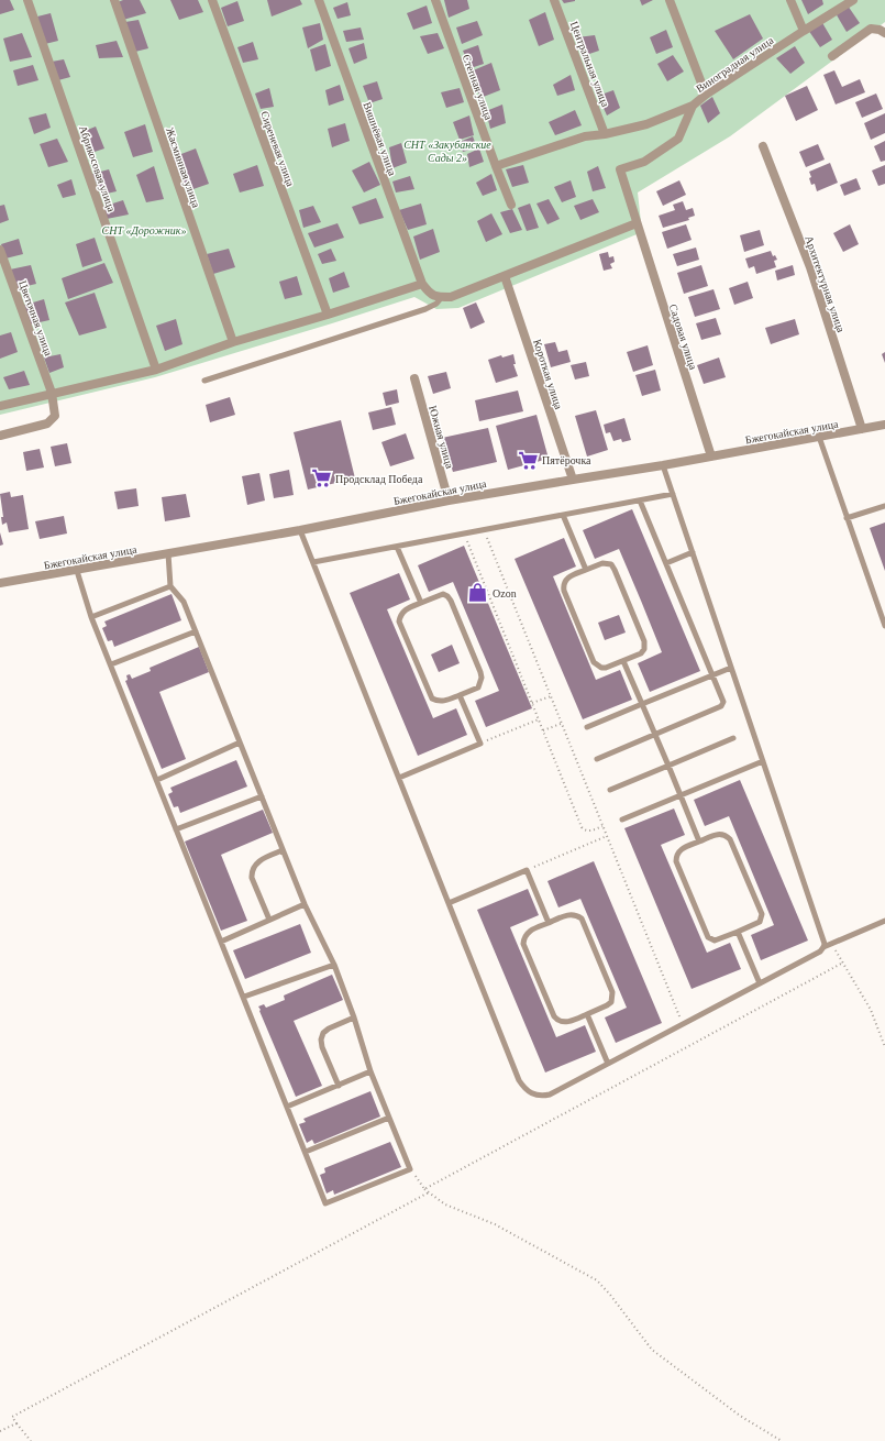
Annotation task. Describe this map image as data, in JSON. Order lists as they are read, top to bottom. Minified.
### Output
{"streets":{"street":["Центральная улица","Виноградная улица","Степная улица","Вишнёвая улица","Сиреневая улица","Жасминная улица","Абрикосовая улица","Архитектурная улица","Цветочная улица","Садовая улица","Короткая улица","Бжегокайская улица","Южная улица"]},"crossings":[["Виноградная улица","Садовая улица"],["Архитектурная улица","Бжегокайская улица"],["Садовая улица","Бжегокайская улица"],["Короткая улица","Бжегокайская улица"],["Бжегокайская улица","Южная улица"]],"parks":["СНТ «Закубанские Сады 2»","СНТ «Дорожник»"],"places":{"supermarket":["Пятёрочка","Продсклад Победа"],"shop":["Ozon"]}}
